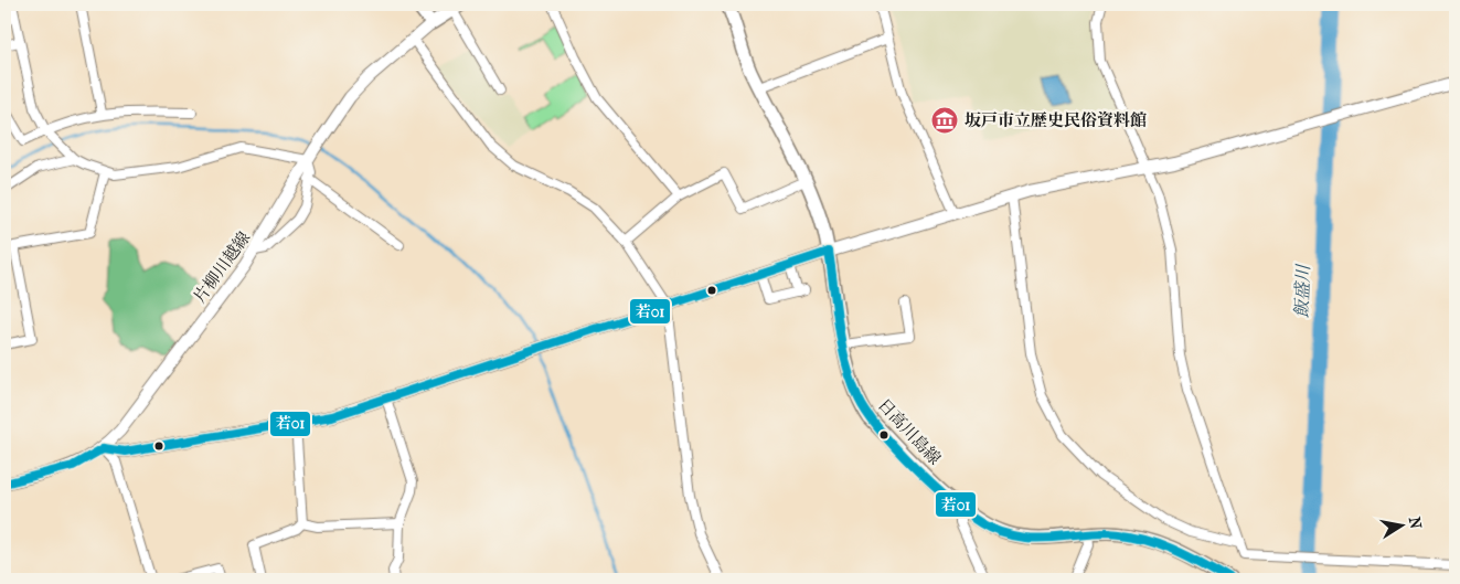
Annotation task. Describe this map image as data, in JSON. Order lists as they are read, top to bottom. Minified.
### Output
{"streets":{"main road":["日高川島線"],"street":["片柳川越線"]},"water":["飯盛川"],"places":{"museum":["坂戸市立歴史民俗資料館"]},"lines":["transit line 若01"],"north":"right"}
